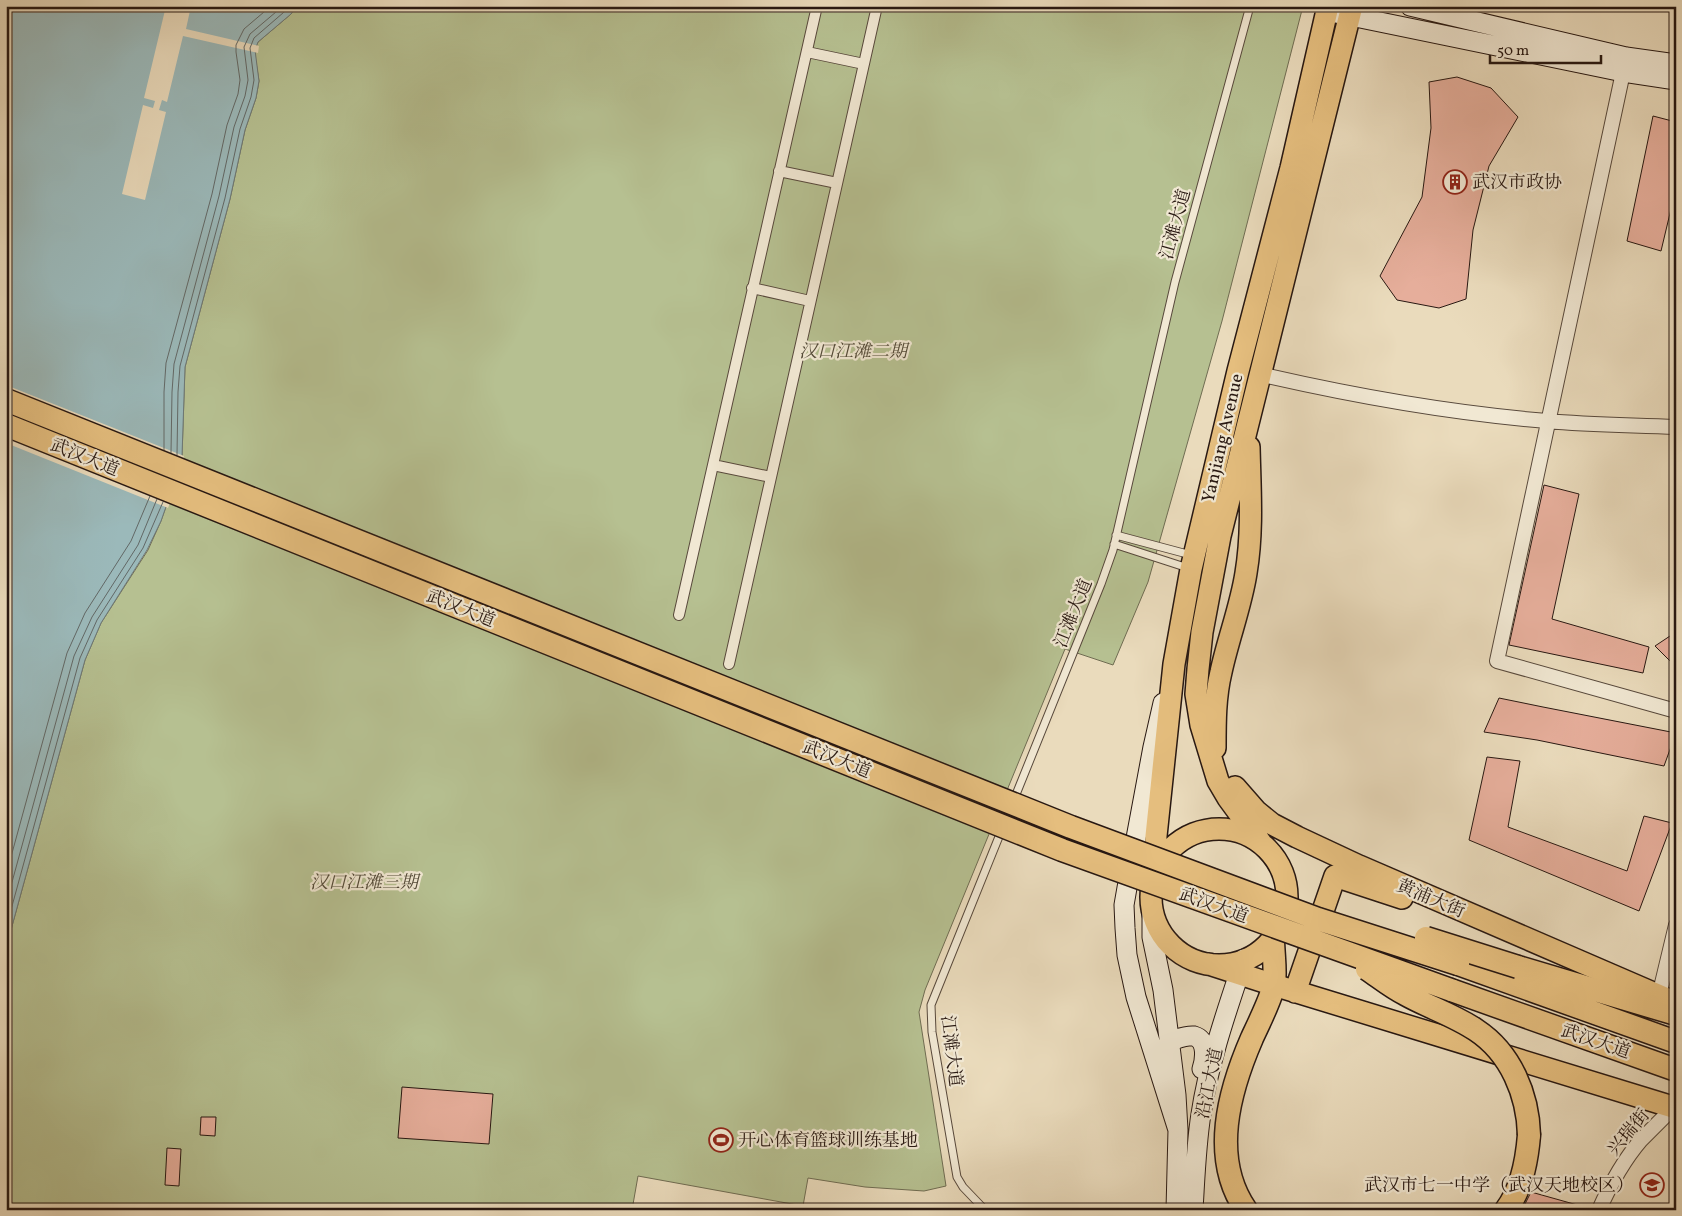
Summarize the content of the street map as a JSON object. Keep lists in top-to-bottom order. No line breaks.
{"streets":{"highway":["武汉大道"],"main road":["Yanjiang Avenue","黄浦大街","沿江大道"],"street":["兴瑞街"],"lane":["江滩大道"]},"crossings":[["Yanjiang Avenue","沿江大道"]],"parks":["汉口江滩二期","汉口江滩三期"],"places":{"building":["武汉市政协"],"sports":["开心体育篮球训练基地"],"school or university":["武汉市七一中学（武汉天地校区）"]},"scale_bar":"50 m"}
